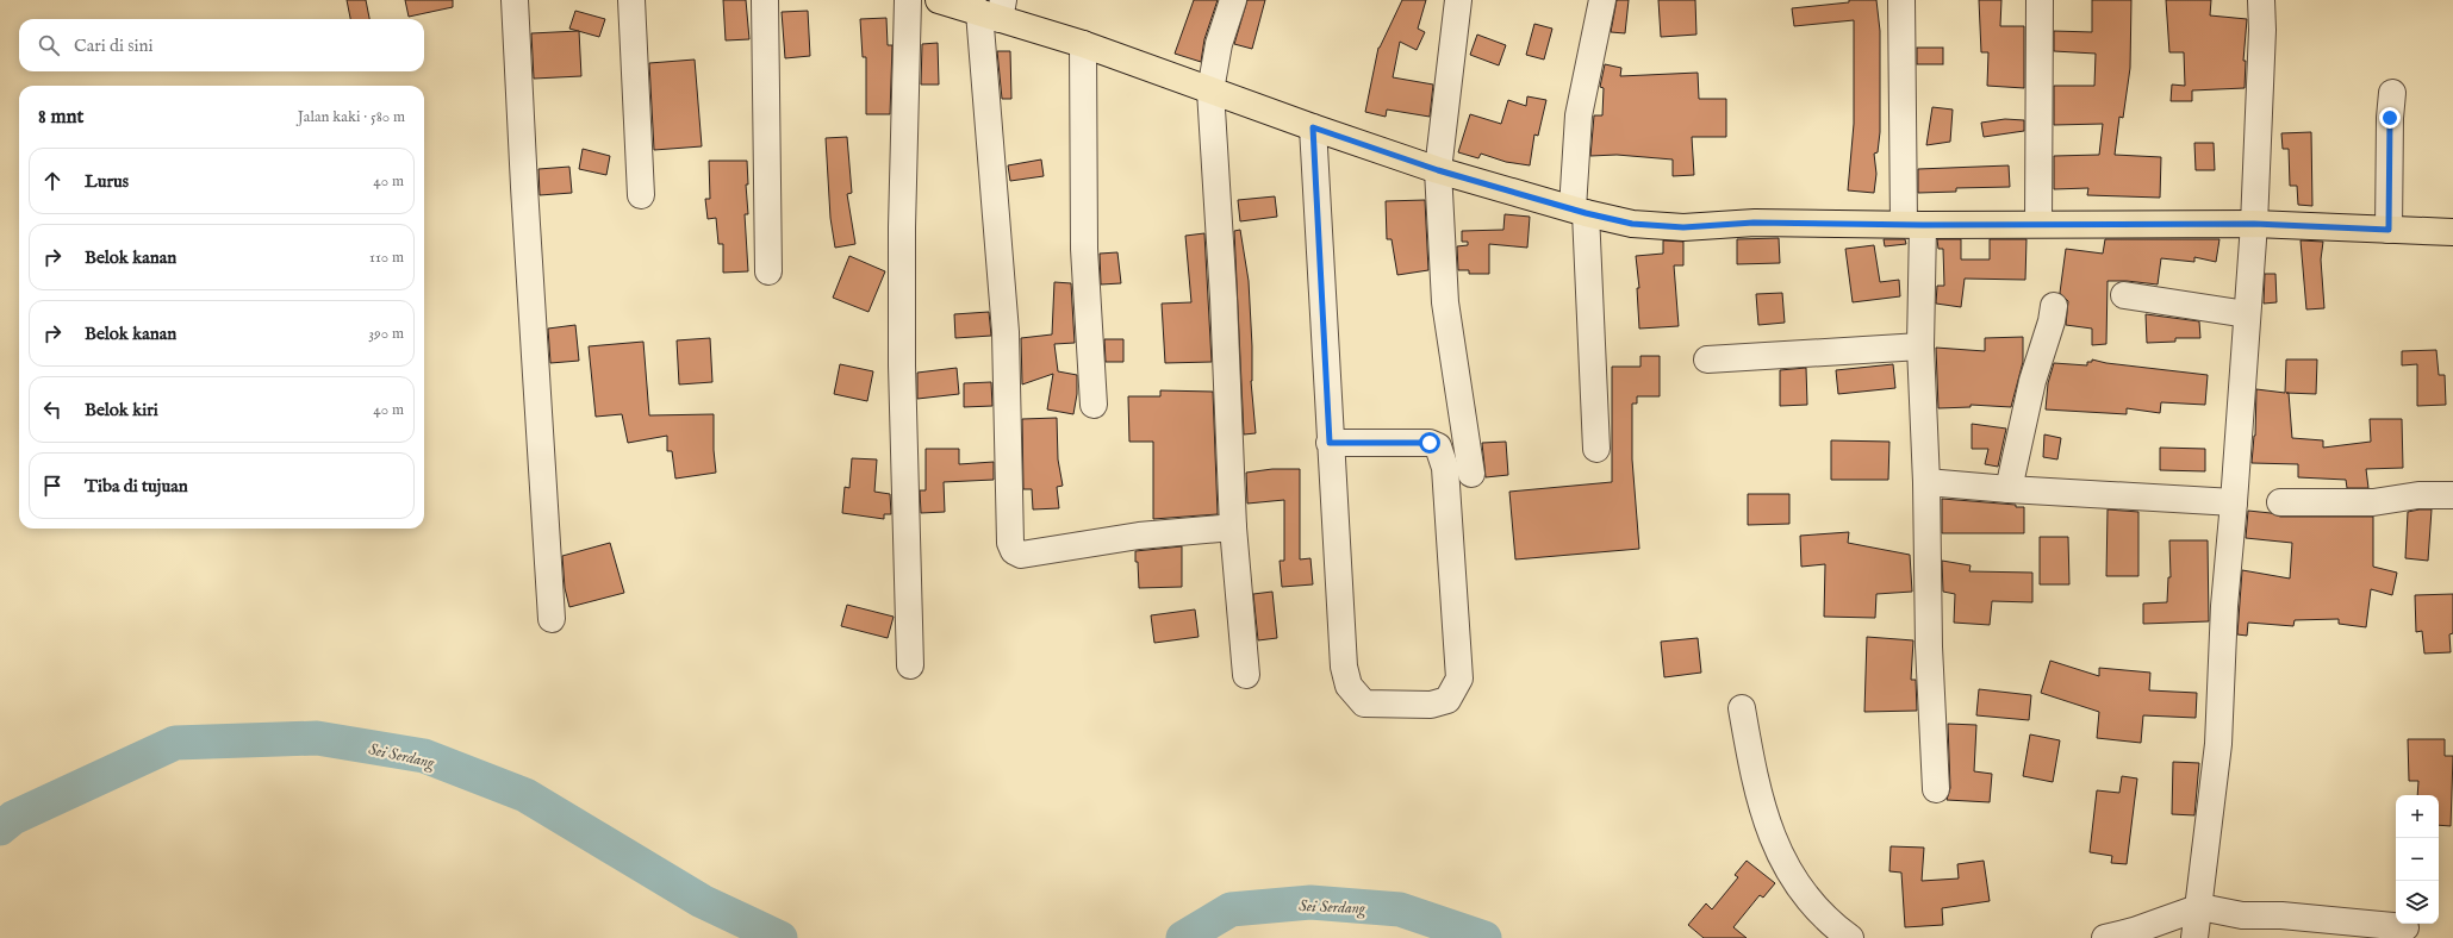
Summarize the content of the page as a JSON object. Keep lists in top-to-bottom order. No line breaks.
{"water":["Sei Serdang"],"page":{"search":"Cari di sini","heading":["8 mnt","Jalan kaki · 580 m"],"list":[["Lurus","40 m"],["Belok kanan","110 m"],["Belok kanan","390 m"],["Belok kiri","40 m"],"Tiba di tujuan"],"map_buttons":["+","−"]}}
